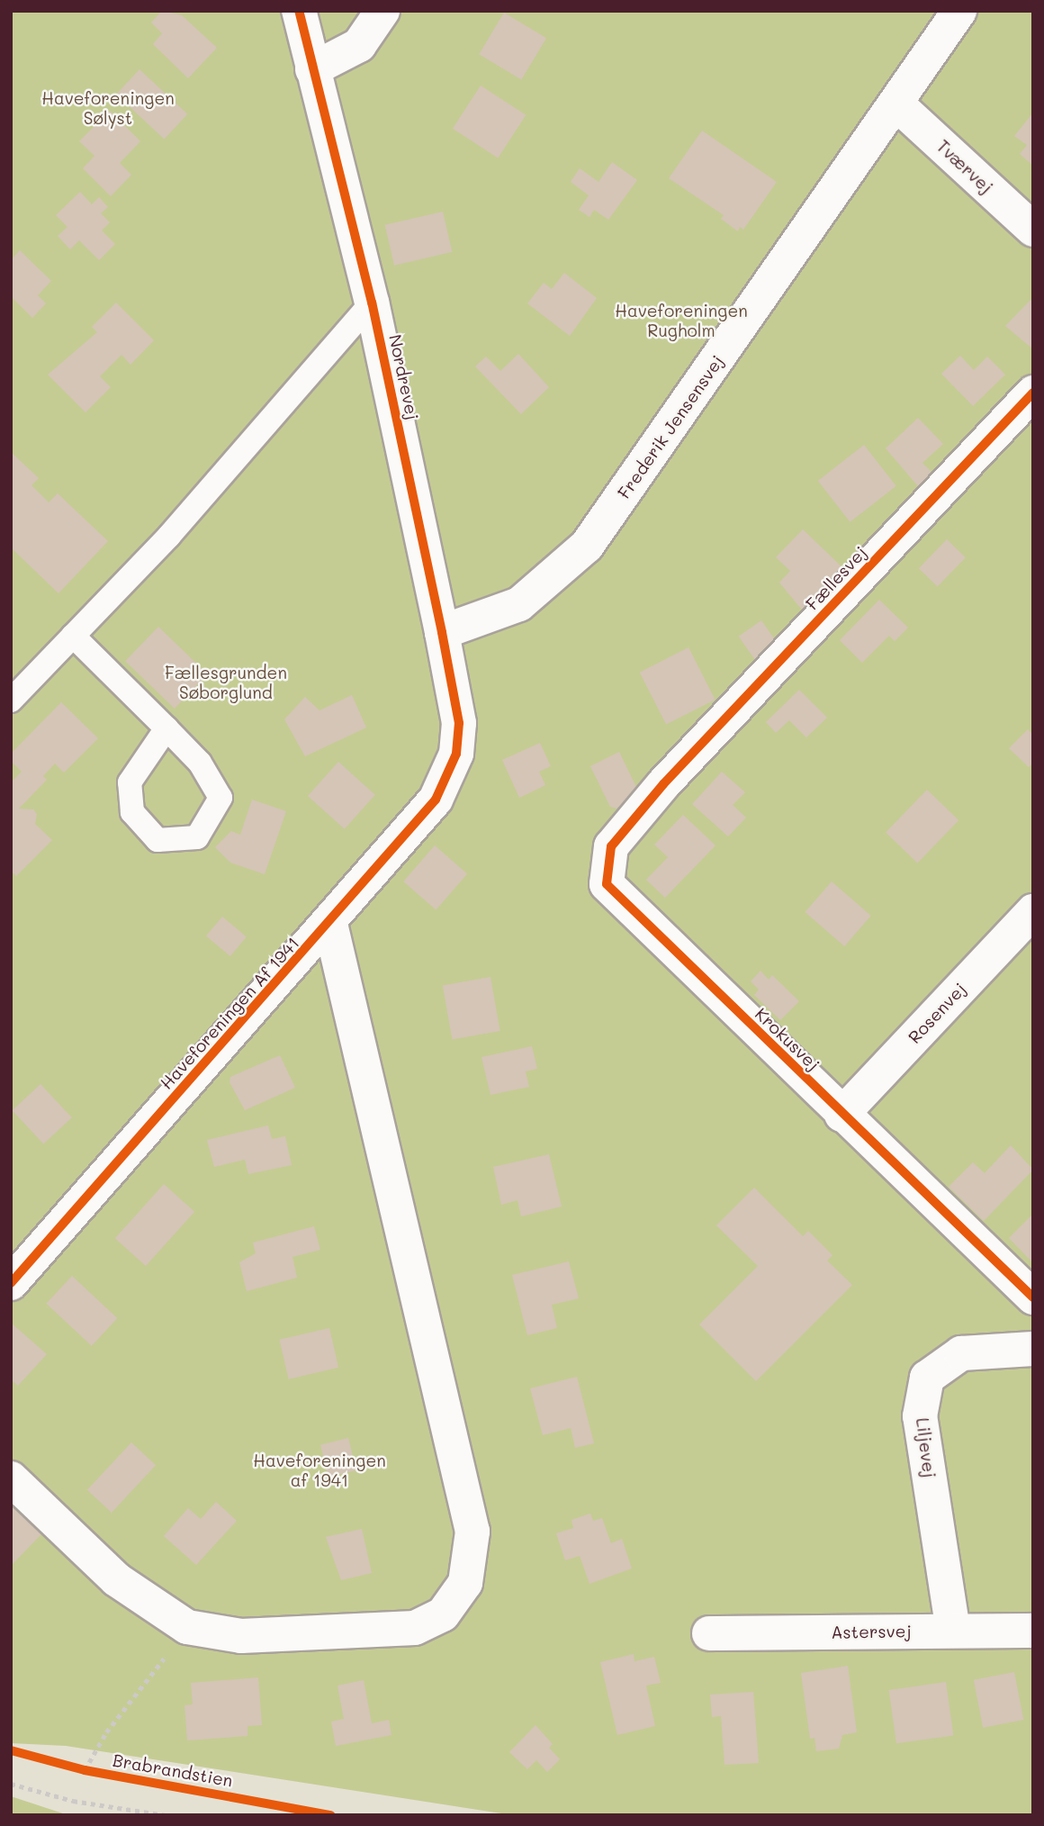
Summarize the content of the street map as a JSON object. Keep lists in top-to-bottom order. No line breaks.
{"streets":{"street":["Tværvej","Nordrevej","Frederik Jensensvej","Fællesvej","Haveforeningen Af 1941","Rosenvej","Krokusvej","Liljevej","Astersvej"],"cycle path":["Brabrandstien"]},"crossings":[["Tværvej","Frederik Jensensvej"],["Nordrevej","Frederik Jensensvej"],["Nordrevej","Haveforeningen Af 1941"],["Fællesvej","Krokusvej"],["Rosenvej","Krokusvej"],["Liljevej","Astersvej"]],"parks":["Haveforeningen Sølyst","Haveforeningen Rugholm","Fællesgrunden Søborglund","Haveforeningen af 1941"]}
